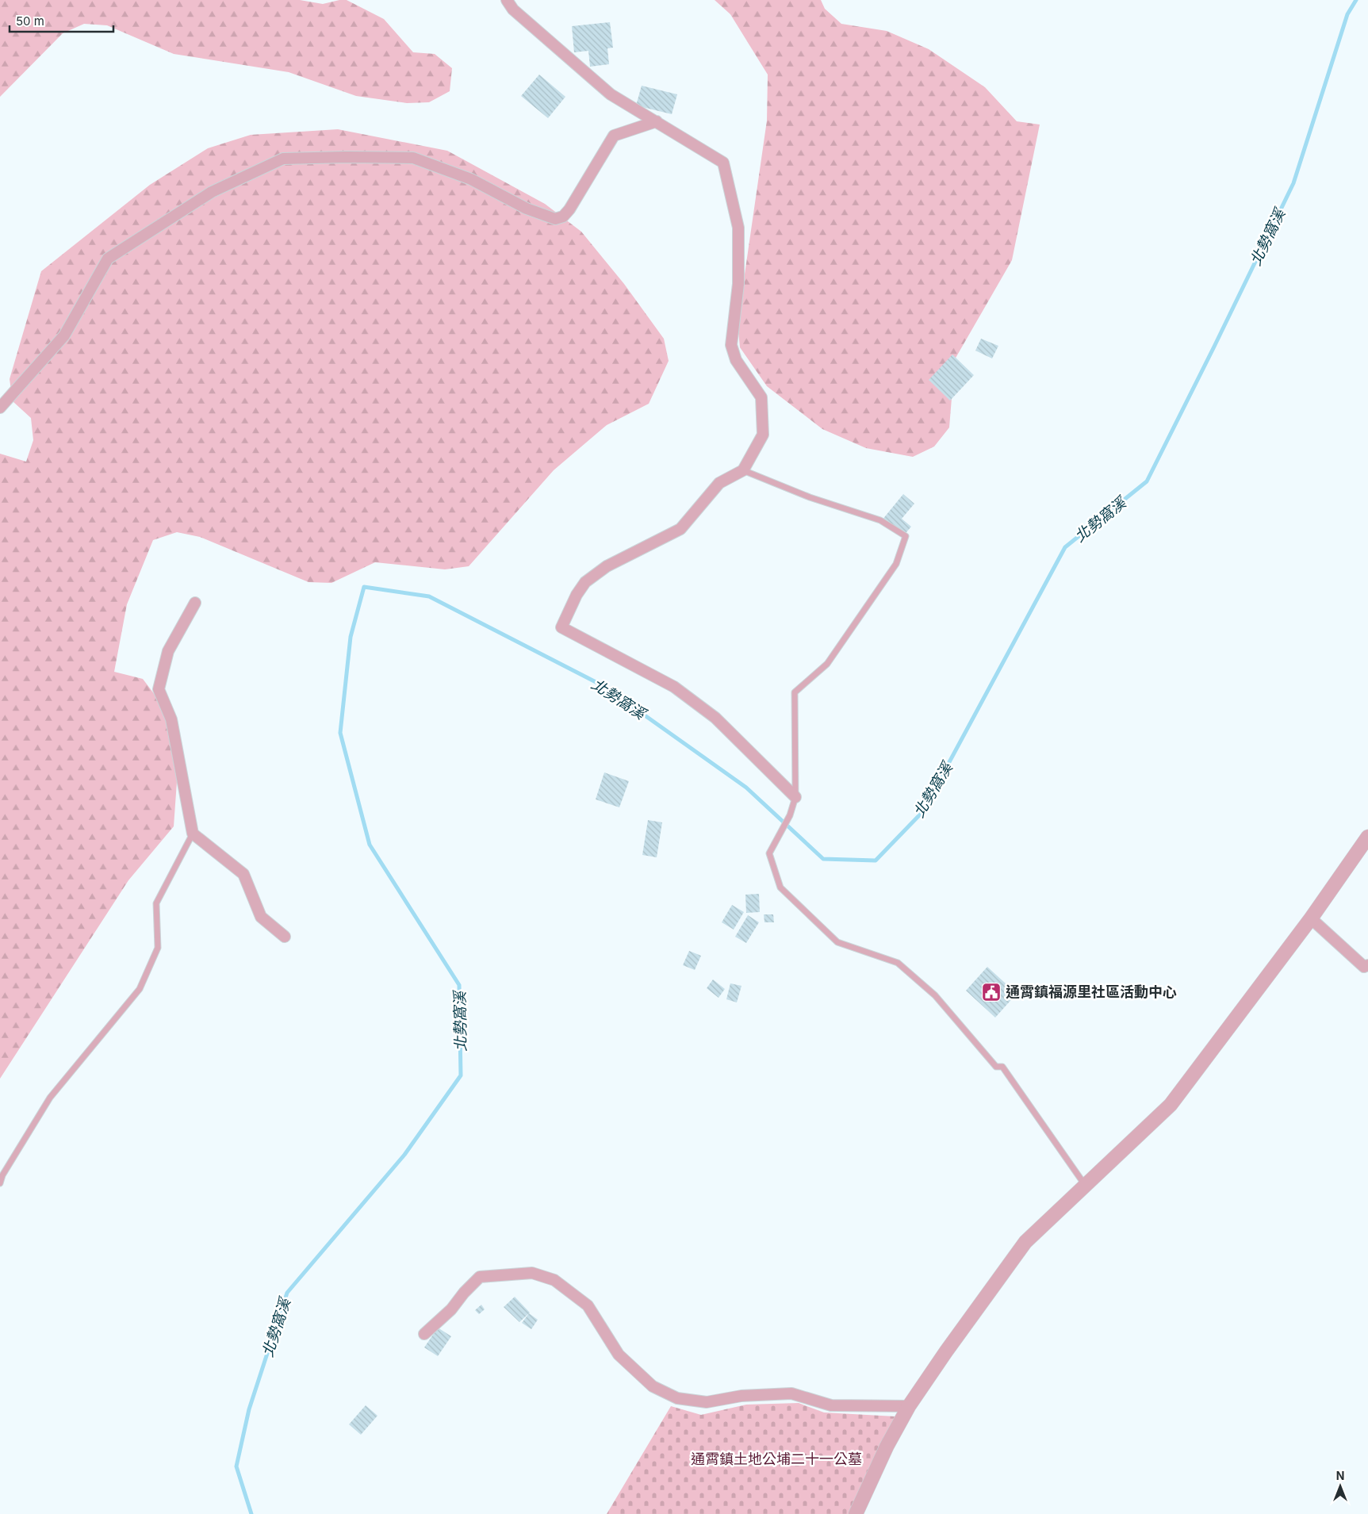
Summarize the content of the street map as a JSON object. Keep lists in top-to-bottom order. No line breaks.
{"water":["北勢窩溪"],"parks":["通霄鎮土地公埔二十一公墓"],"places":{"public building":["通霄鎮福源里社區活動中心"]},"scale_bar":"50 m","north":"top"}
